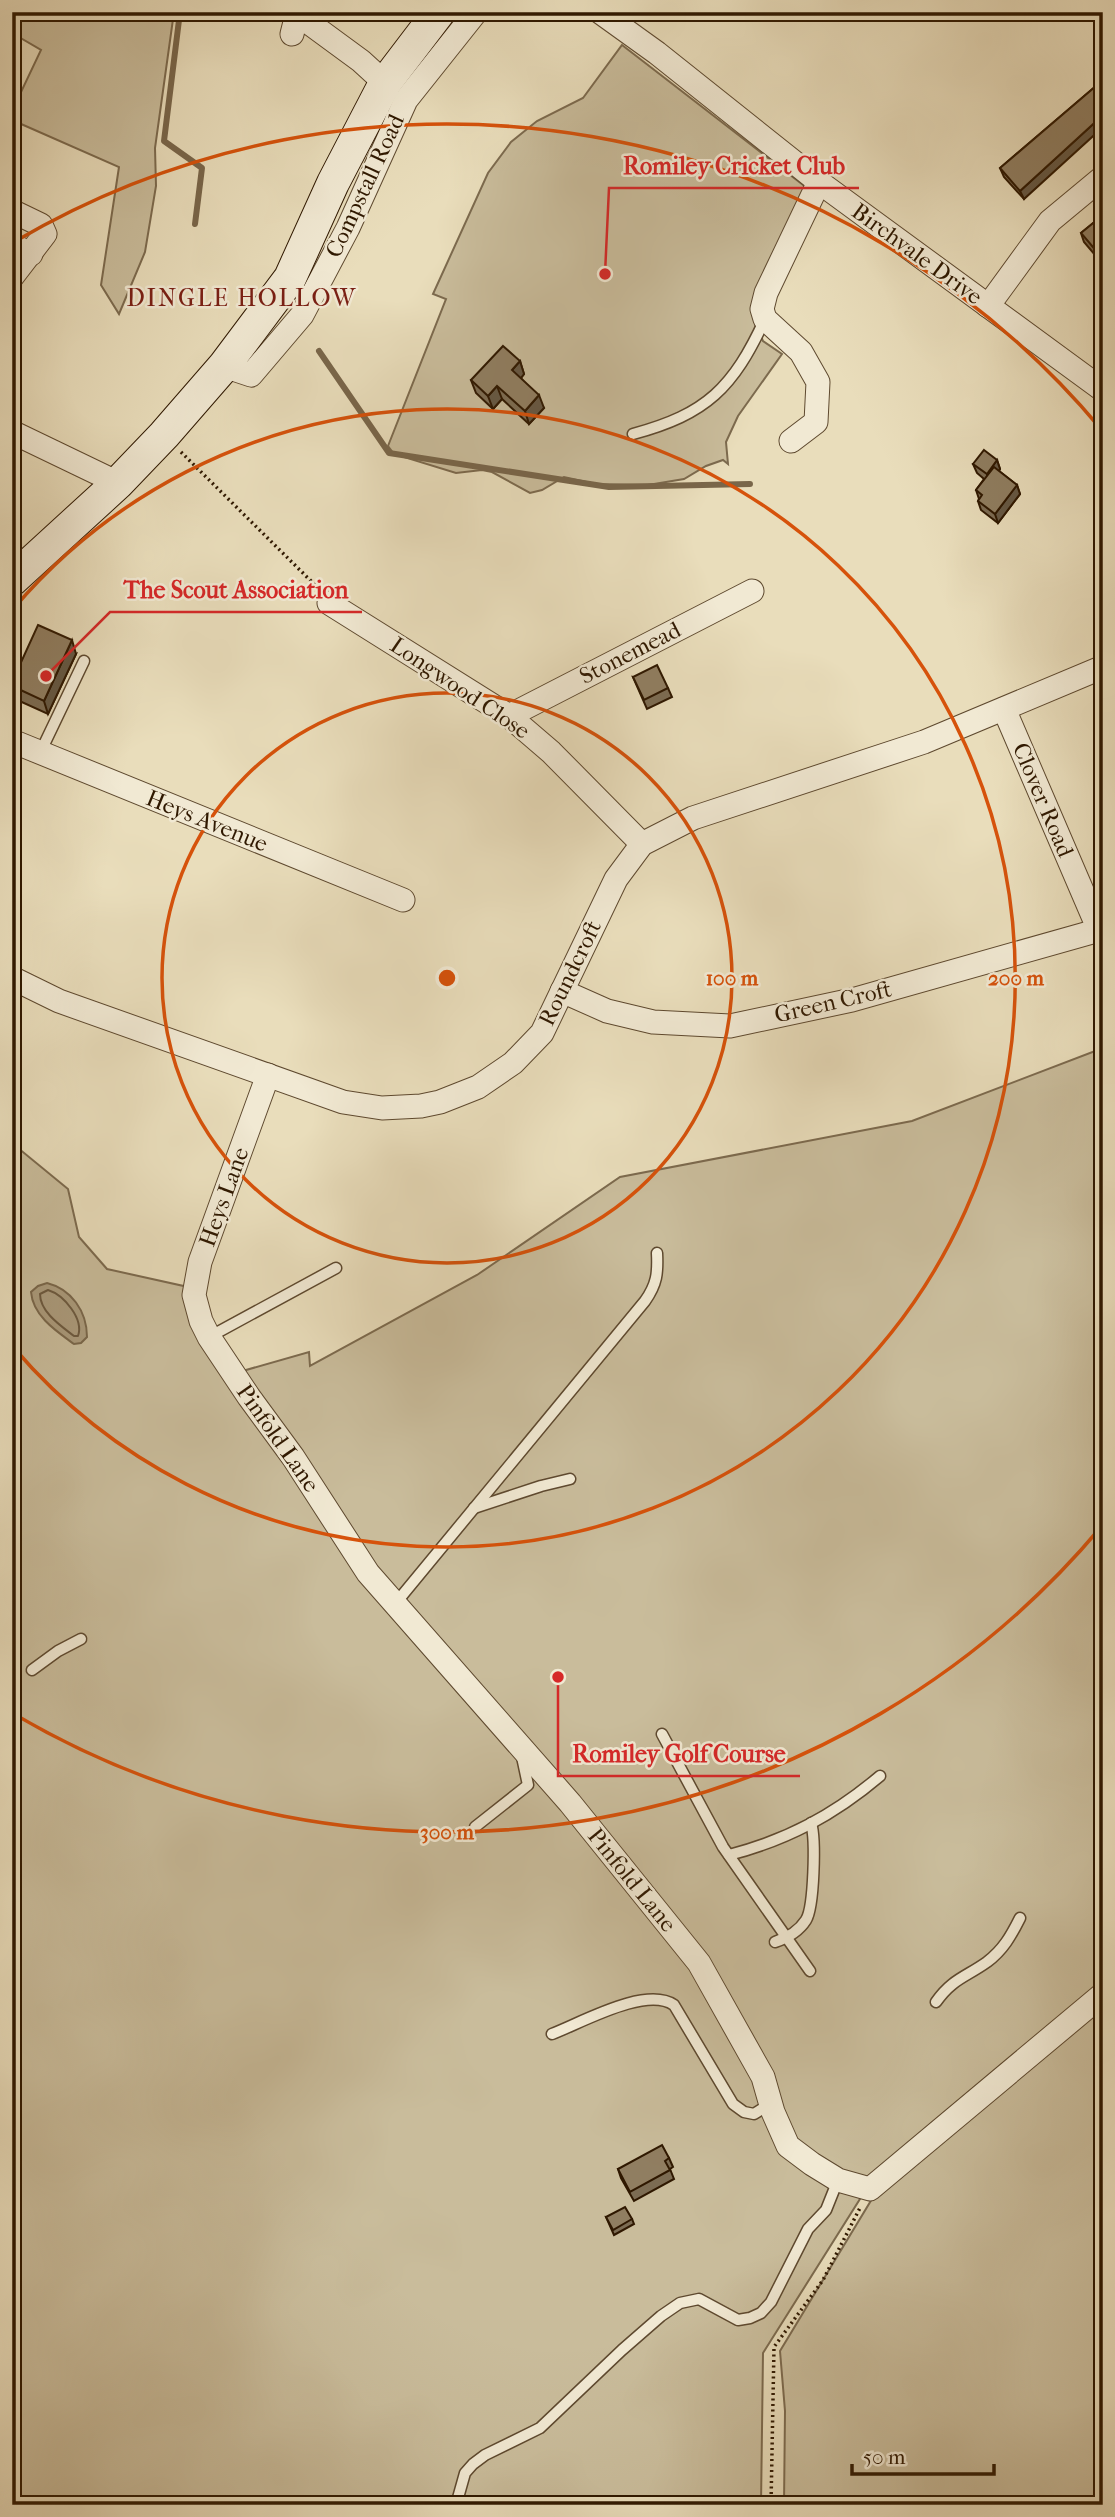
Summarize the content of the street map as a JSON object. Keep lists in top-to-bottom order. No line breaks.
{"streets":{"main road":["Compstall Road"],"street":["Birchvale Drive","Stonemead","Longwood Close","Clover Road","Heys Avenue","Roundcroft","Green Croft","Heys Lane","Pinfold Lane"]},"crossings":[["Stonemead","Longwood Close"],["Longwood Close","Roundcroft"],["Clover Road","Roundcroft"],["Clover Road","Green Croft"],["Roundcroft","Green Croft"],["Roundcroft","Heys Lane"],["Heys Lane","Pinfold Lane"]],"districts":["DINGLE HOLLOW"],"places":["Romiley Cricket Club","The Scout Association","Romiley Golf Course"],"scale_bar":"50 m","rings":["100 m","200 m","300 m"]}
